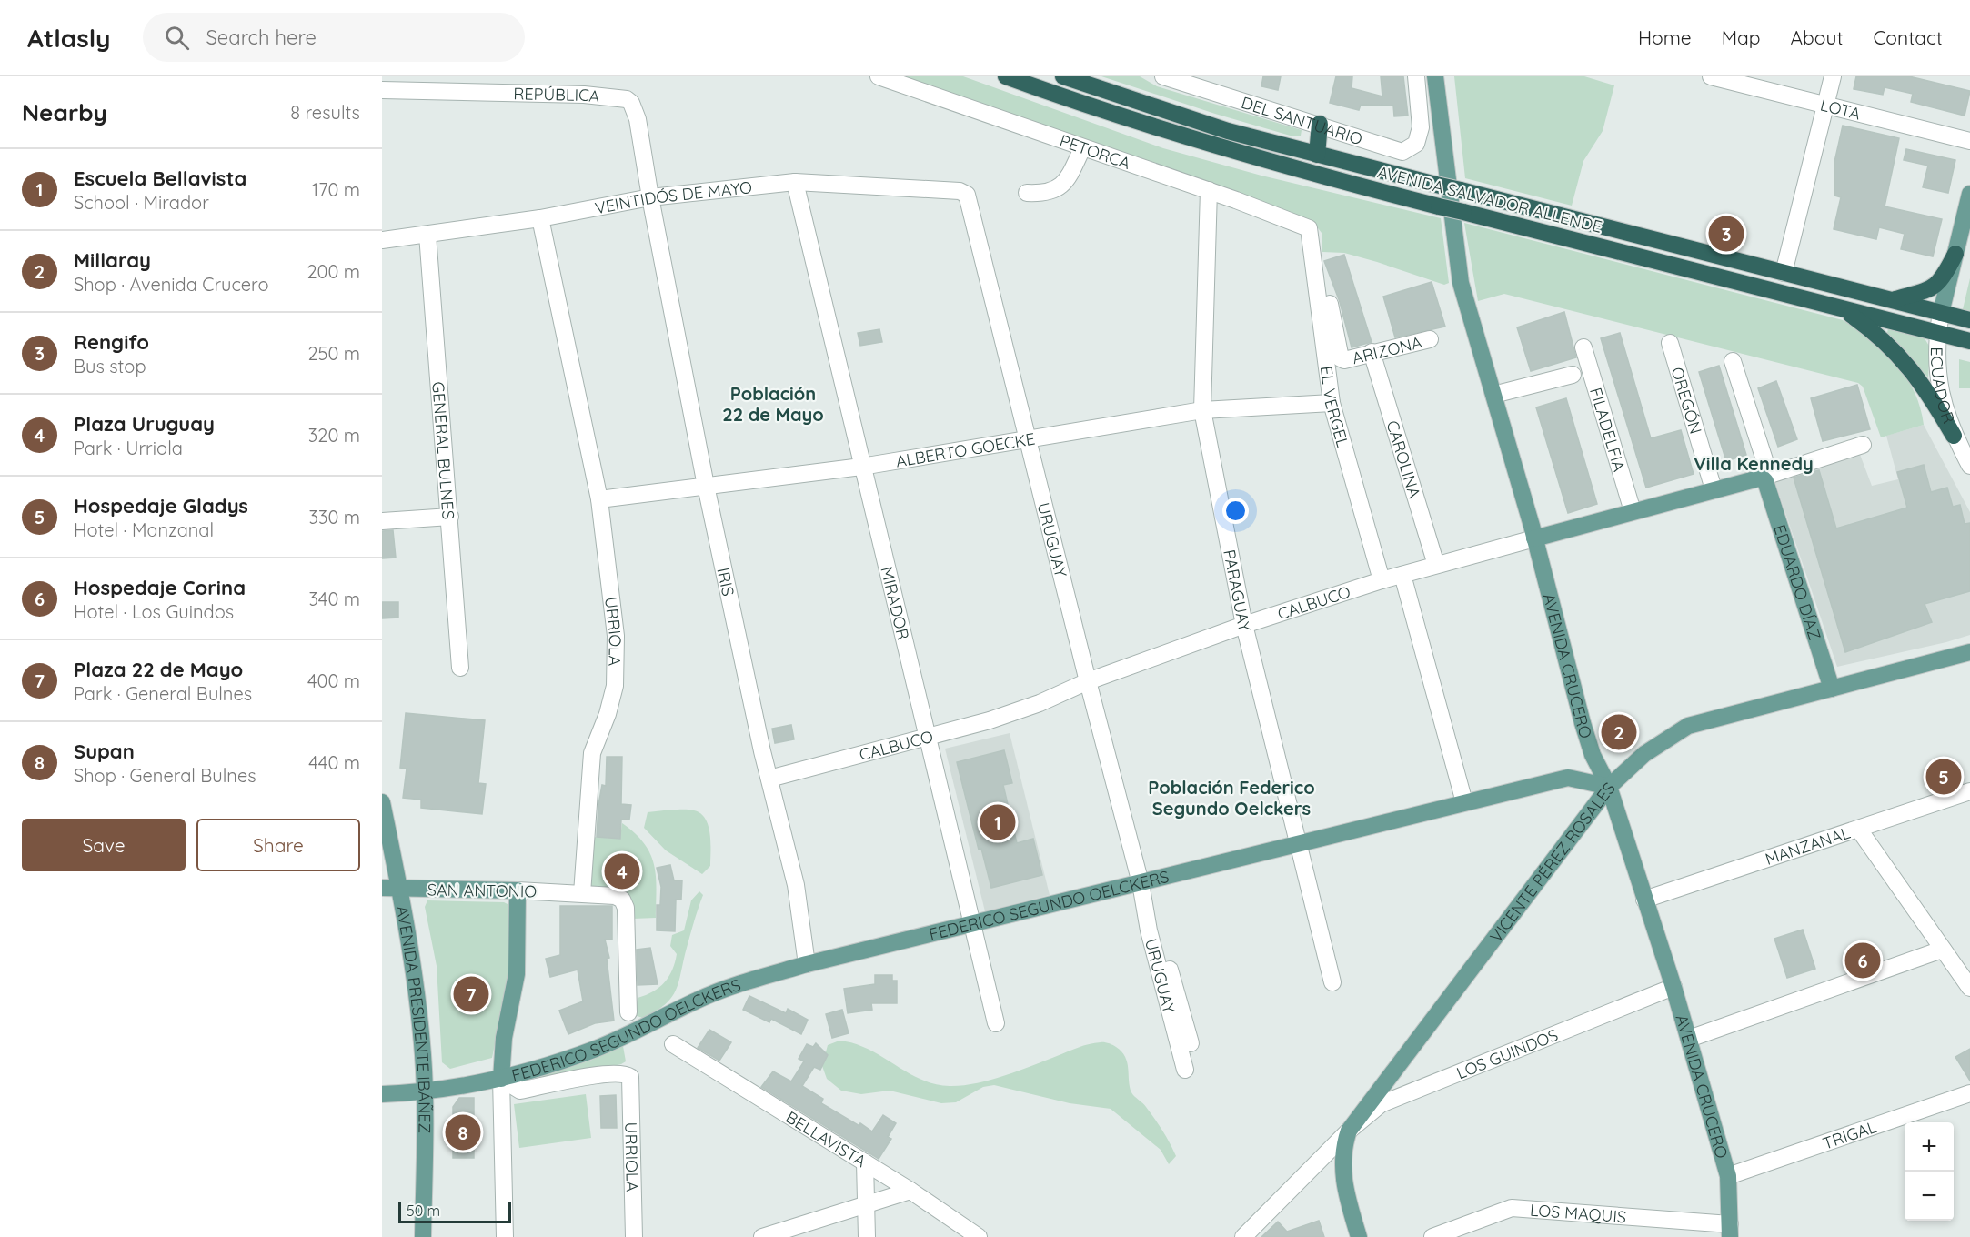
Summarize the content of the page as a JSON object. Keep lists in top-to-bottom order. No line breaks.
{"streets":{"highway":["AVENIDA SALVADOR ALLENDE"],"main road":["EDUARDO DÍAZ","CALBUCO","AVENIDA CRUCERO","VICENTE PÉREZ ROSALES","SAN ANTONIO","FEDERICO SEGUNDO OELCKERS","AVENIDA PRESIDENTE IBÁÑEZ"],"street":["REPÚBLICA","LOTA","DEL SANTUARIO","PETORCA","VEINTIDÓS DE MAYO","ARIZONA","ECUADOR","OREGÓN","EL VERGEL","FILADELFIA","ALBERTO GOECKE","GENERAL BULNES","CAROLINA","URUGUAY","IRIS","PARAGUAY","MIRADOR","URRIOLA","MANZANAL","LOS GUINDOS","TRIGAL","BELLAVISTA","LOS MAQUIS"]},"crossings":[["REPÚBLICA","VEINTIDÓS DE MAYO"],["REPÚBLICA","IRIS"],["PETORCA","EL VERGEL"],["PETORCA","PARAGUAY"],["VEINTIDÓS DE MAYO","GENERAL BULNES"],["VEINTIDÓS DE MAYO","URUGUAY"],["VEINTIDÓS DE MAYO","IRIS"],["VEINTIDÓS DE MAYO","MIRADOR"],["VEINTIDÓS DE MAYO","URRIOLA"],["AVENIDA SALVADOR ALLENDE","ECUADOR"],["ARIZONA","CAROLINA"],["OREGÓN","CALBUCO"],["EL VERGEL","ALBERTO GOECKE"],["EL VERGEL","CALBUCO"],["FILADELFIA","CALBUCO"],["ALBERTO GOECKE","URUGUAY"],["ALBERTO GOECKE","IRIS"],["ALBERTO GOECKE","PARAGUAY"],["ALBERTO GOECKE","MIRADOR"],["ALBERTO GOECKE","URRIOLA"],["CAROLINA","CALBUCO"],["URUGUAY","CALBUCO"],["URUGUAY","FEDERICO SEGUNDO OELCKERS"],["IRIS","CALBUCO"],["IRIS","FEDERICO SEGUNDO OELCKERS"],["EDUARDO DÍAZ","CALBUCO"],["EDUARDO DÍAZ","VICENTE PÉREZ ROSALES"],["PARAGUAY","CALBUCO"],["PARAGUAY","FEDERICO SEGUNDO OELCKERS"],["CALBUCO","MIRADOR"],["CALBUCO","AVENIDA CRUCERO"],["MIRADOR","FEDERICO SEGUNDO OELCKERS"],["URRIOLA","SAN ANTONIO"],["URRIOLA","FEDERICO SEGUNDO OELCKERS"],["AVENIDA CRUCERO","MANZANAL"],["AVENIDA CRUCERO","VICENTE PÉREZ ROSALES"],["AVENIDA CRUCERO","FEDERICO SEGUNDO OELCKERS"],["AVENIDA CRUCERO","LOS GUINDOS"],["AVENIDA CRUCERO","TRIGAL"],["AVENIDA CRUCERO","LOS MAQUIS"],["VICENTE PÉREZ ROSALES","FEDERICO SEGUNDO OELCKERS"],["VICENTE PÉREZ ROSALES","LOS GUINDOS"],["SAN ANTONIO","AVENIDA PRESIDENTE IBÁÑEZ"],["FEDERICO SEGUNDO OELCKERS","AVENIDA PRESIDENTE IBÁÑEZ"]],"districts":["Población 22 de Mayo","Villa Kennedy","Población Federico Segundo Oelckers"],"scale_bar":"50 m","page":{"header":"Atlasly","search":"Search here","nav":["Home","Map","About","Contact"],"heading":["Nearby","8 results"],"list":[{"mark":"1","name":"Escuela Bellavista","note":"School · Mirador","value":"170 m"},{"mark":"2","name":"Millaray","note":"Shop · Avenida Crucero","value":"200 m"},{"mark":"3","name":"Rengifo","note":"Bus stop","value":"250 m"},{"mark":"4","name":"Plaza Uruguay","note":"Park · Urriola","value":"320 m"},{"mark":"5","name":"Hospedaje Gladys","note":"Hotel · Manzanal","value":"330 m"},{"mark":"6","name":"Hospedaje Corina","note":"Hotel · Los Guindos","value":"340 m"},{"mark":"7","name":"Plaza 22 de Mayo","note":"Park · General Bulnes","value":"400 m"},{"mark":"8","name":"Supan","note":"Shop · General Bulnes","value":"440 m"}],"pins":["3","2","5","1","4","6","7","8"],"buttons":["Save","Share"],"map_buttons":["+","−"],"scale":"50 m"}}
